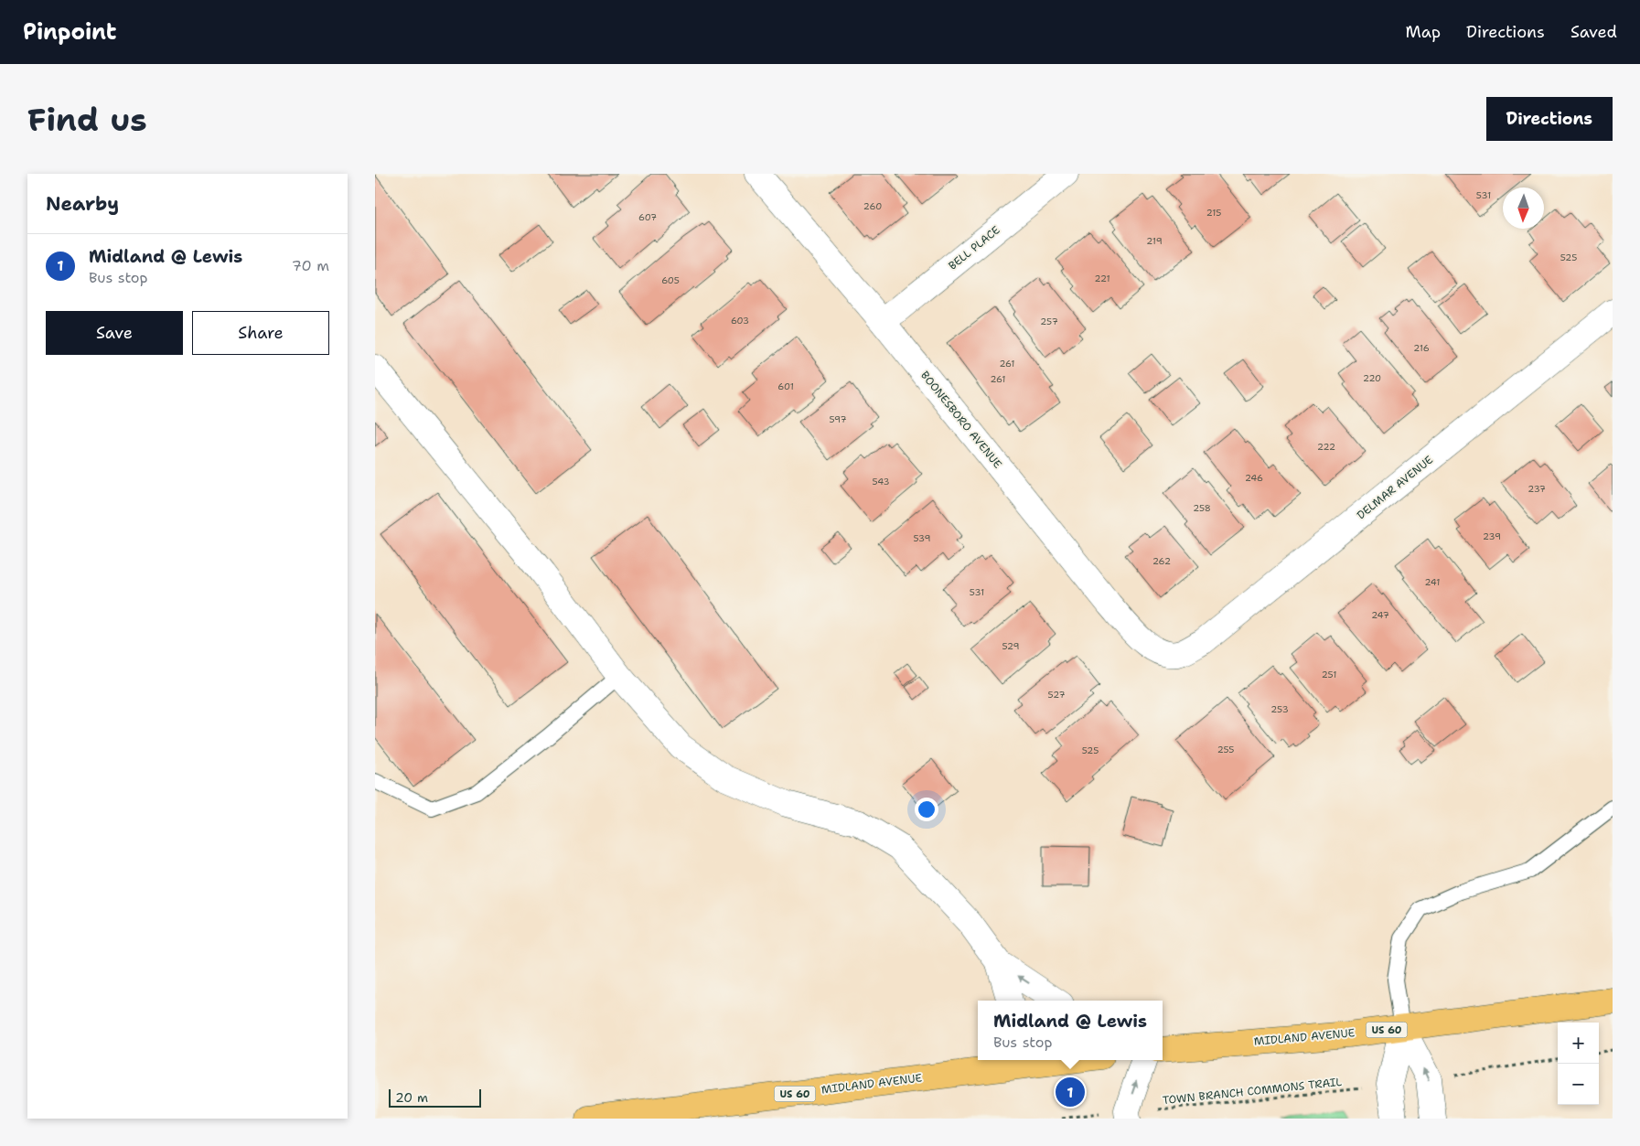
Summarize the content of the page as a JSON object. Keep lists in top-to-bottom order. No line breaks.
{"streets":{"main road":["US 60","MIDLAND AVENUE"],"street":["BELL PLACE","BOONESBORO AVENUE","DELMAR AVENUE"],"path":["TOWN BRANCH COMMONS TRAIL"]},"crossings":[["BELL PLACE","BOONESBORO AVENUE"],["BOONESBORO AVENUE","DELMAR AVENUE"]],"house_numbers":["531","260","215","607","219","525","221","605","603","257","216","261","220","261","601","597","222","246","543","237","258","239","539","262","241","531","247","529","251","527","253","255","525"],"scale_bar":"20 m","north":"bottom","page":{"header":"Pinpoint","nav":["Map","Directions","Saved"],"buttons":["Directions",["Save","Share"]],"title":"Find us","heading":"Nearby","list":[{"mark":"1","name":"Midland @ Lewis","note":"Bus stop","value":"70 m"}],"popup":["Midland @ Lewis","Bus stop"],"map_buttons":["+","−"],"pins":"1","scale":"20 m"}}
